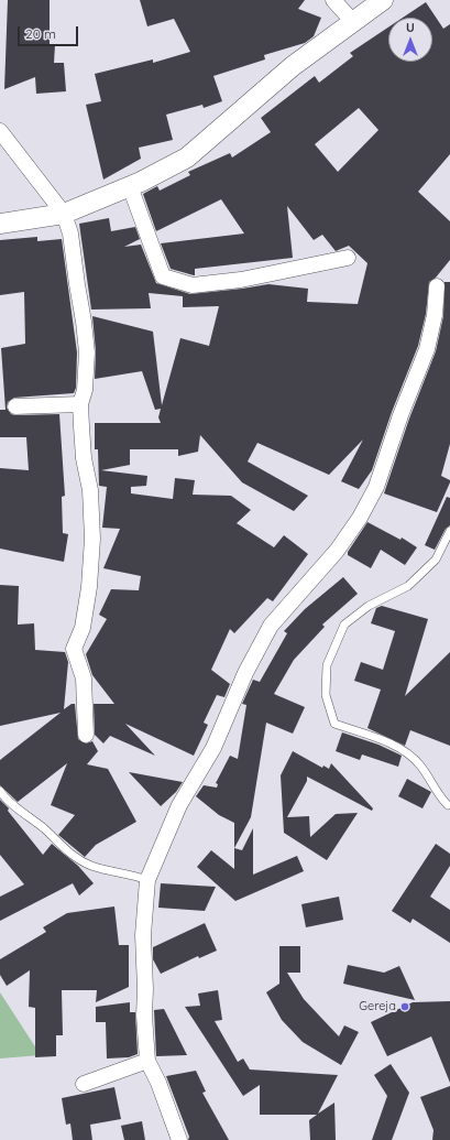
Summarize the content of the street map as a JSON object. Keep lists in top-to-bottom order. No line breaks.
{"places":["Gereja"],"scale_bar":"20 m","north":"top"}
